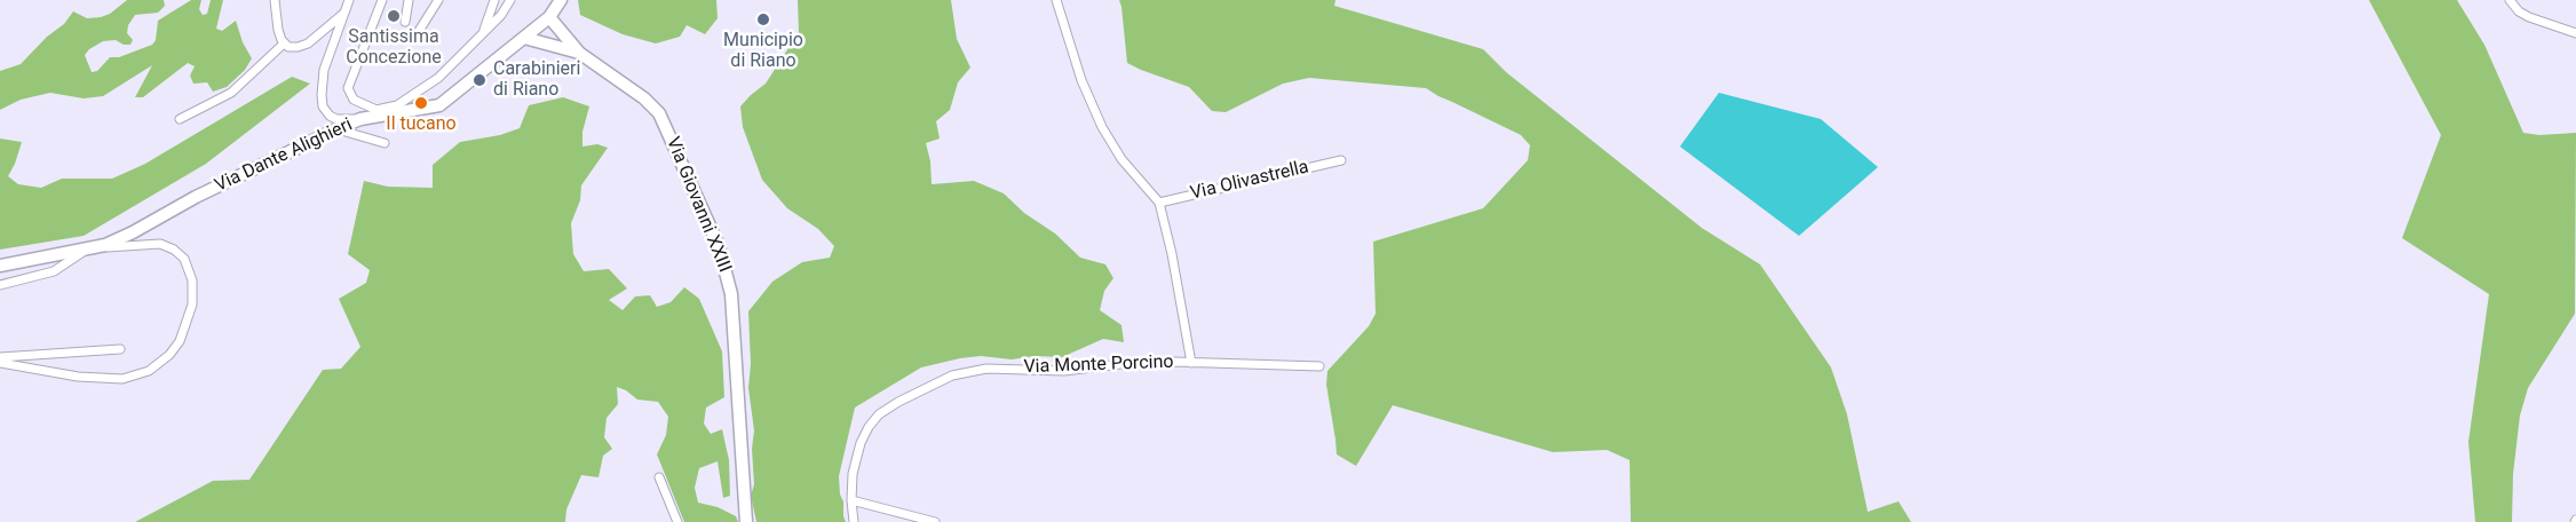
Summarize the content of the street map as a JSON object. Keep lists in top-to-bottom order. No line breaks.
{"streets":{"main road":["Via Dante Alighieri","Via Giovanni XXIII"],"street":["Via Olivastrella","Via Monte Porcino"]},"crossings":[["Via Dante Alighieri","Via Giovanni XXIII"]],"places":["Santissima Concezione","Municipio di Riano","Carabinieri di Riano","Il tucano"]}
